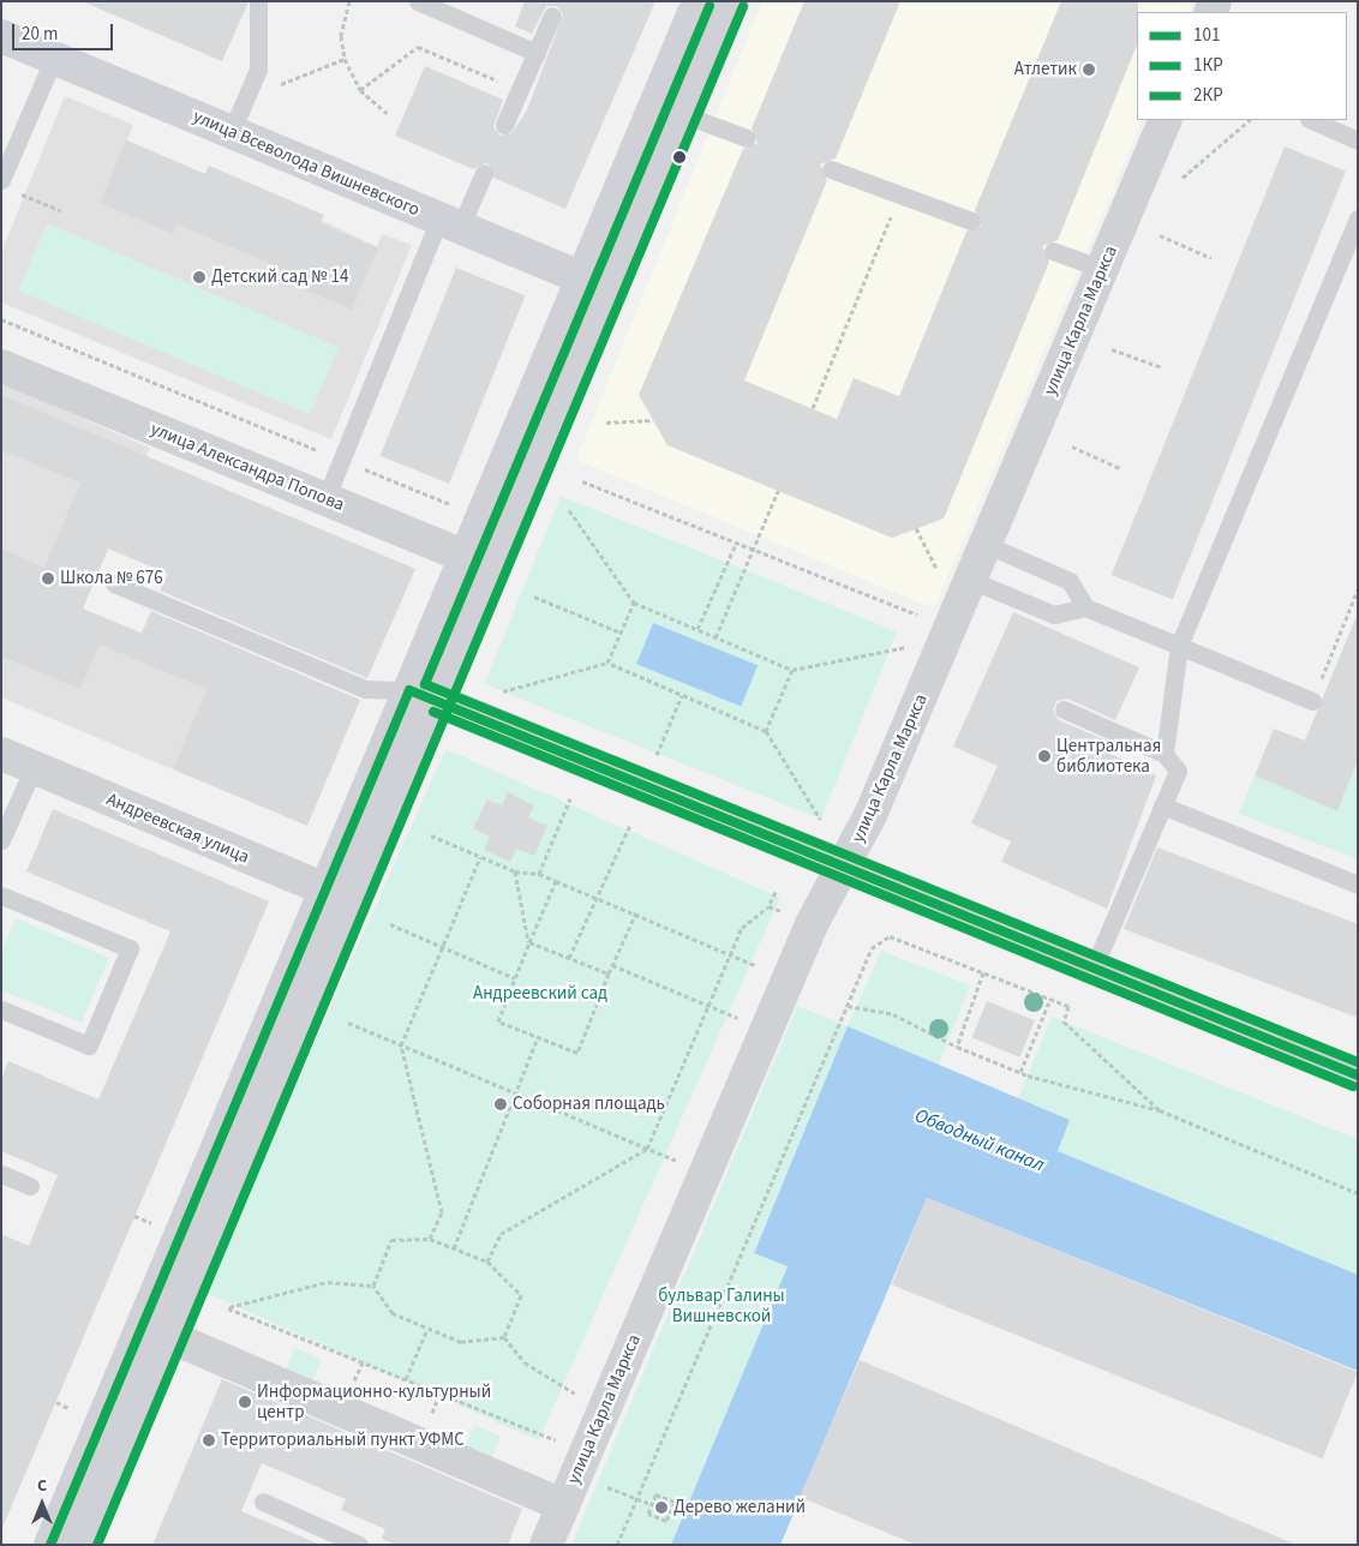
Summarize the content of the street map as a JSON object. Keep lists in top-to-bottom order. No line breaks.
{"streets":{"main road":["улица Всеволода Вишневского"],"street":["улица Карла Маркса","улица Александра Попова","Андреевская улица"]},"water":["Обводный канал"],"parks":["Андреевский сад","бульвар Галины Вишневской"],"places":["Атлетик","Детский сад № 14","Школа № 676","Центральная библиотека","Соборная площадь","Информационно-культурный центр","Территориальный пункт УФМС","Дерево желаний"],"lines":["transit line 1КР","transit line 2КР","transit line 101"],"legend":["101","1КР","2КР"],"scale_bar":"20 m","north":"top"}
